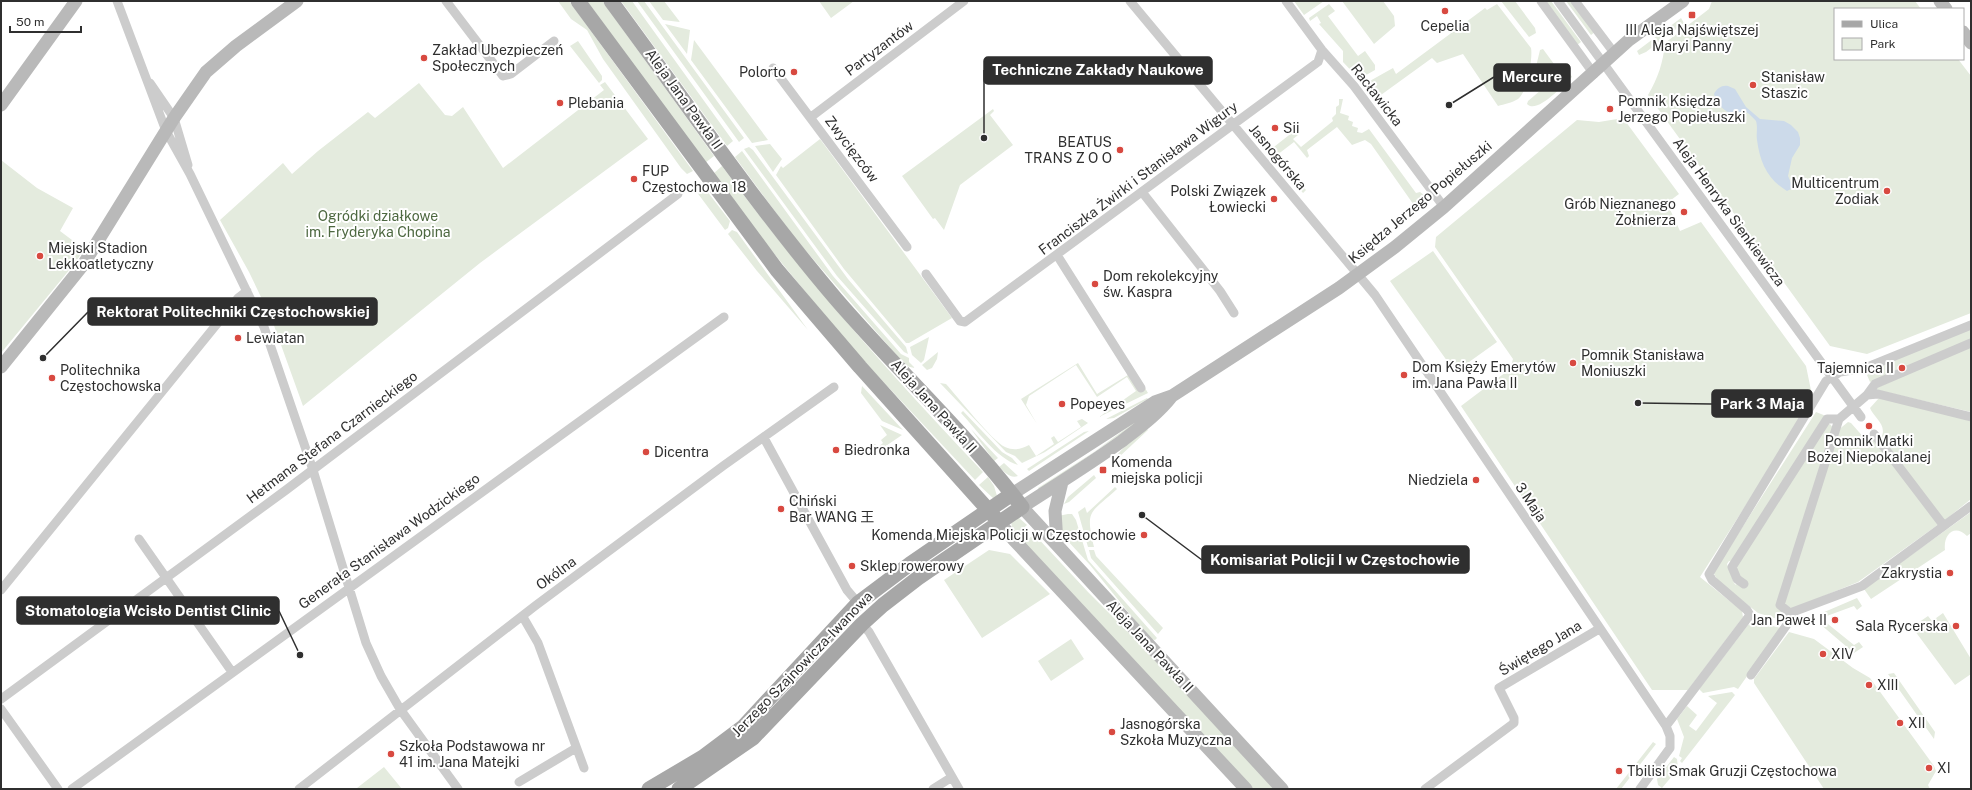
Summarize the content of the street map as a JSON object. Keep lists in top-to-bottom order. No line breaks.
{"streets":{"main road":["Aleja Jana Pawła II","Jerzego Szajnowicza-Iwanowa"],"street":["Partyzantów","Racławicka","Zwycięzców","Jasnogórska","Franciszka Żwirki i Stanisława Wigury","Księdza Jerzego Popiełuszki","Aleja Henryka Sienkiewicza","Hetmana Stefana Czarnieckiego","3 Maja","Generała Stanisława Wodzickiego","Okólna","Świętego Jana"]},"crossings":[["Partyzantów","Zwycięzców"],["Racławicka","Franciszka Żwirki i Stanisława Wigury"],["Racławicka","Księdza Jerzego Popiełuszki"],["Aleja Jana Pawła II","Księdza Jerzego Popiełuszki"],["Aleja Jana Pawła II","Jerzego Szajnowicza-Iwanowa"],["Jasnogórska","Franciszka Żwirki i Stanisława Wigury"],["Jasnogórska","Księdza Jerzego Popiełuszki"],["Jasnogórska","3 Maja"],["Księdza Jerzego Popiełuszki","Aleja Henryka Sienkiewicza"],["Księdza Jerzego Popiełuszki","3 Maja"],["Księdza Jerzego Popiełuszki","Jerzego Szajnowicza-Iwanowa"],["3 Maja","Świętego Jana"]],"parks":["Ogródki działkowe im. Fryderyka Chopina"],"places":{"other":["Cepelia","Zakład Ubezpieczeń Społecznych","Polorto","Stanisław Staszic","Plebania","Mercure","Pomnik Księdza Jerzego Popiełuszki","Sii","Techniczne Zakłady Naukowe","BEATUS TRANS Z O O","FUP Częstochowa 18","Multicentrum Zodiak","Polski Związek Łowiecki","Grób Nieznanego Żołnierza","Miejski Stadion Lekkoatletyczny","Dom rekolekcyjny św. Kaspra","Lewiatan","Rektorat Politechniki Częstochowskiej","Pomnik Stanisława Moniuszki","Tajemnica II","Dom Księży Emerytów im. Jana Pawła II","Politechnika Częstochowska","Park 3 Maja","Popeyes","Pomnik Matki Bożej Niepokalanej","Biedronka","Dicentra","Niedziela","Chiński Bar WANG 王","Komisariat Policji I w Częstochowie","Komenda Miejska Policji w Częstochowie","Sklep rowerowy","Zakrystia","Jan Paweł II","Sala Rycerska","XIV","Stomatologia Wcisło Dentist Clinic","XIII","XII","Jasnogórska Szkoła Muzyczna","Szkoła Podstawowa nr 41 im. Jana Matejki","XI","Tbilisi Smak Gruzji Częstochowa"],"transit":["III Aleja Najświętszej Maryi Panny","Komenda miejska policji"]},"legend":["Ulica","Park"],"scale_bar":"50 m"}
